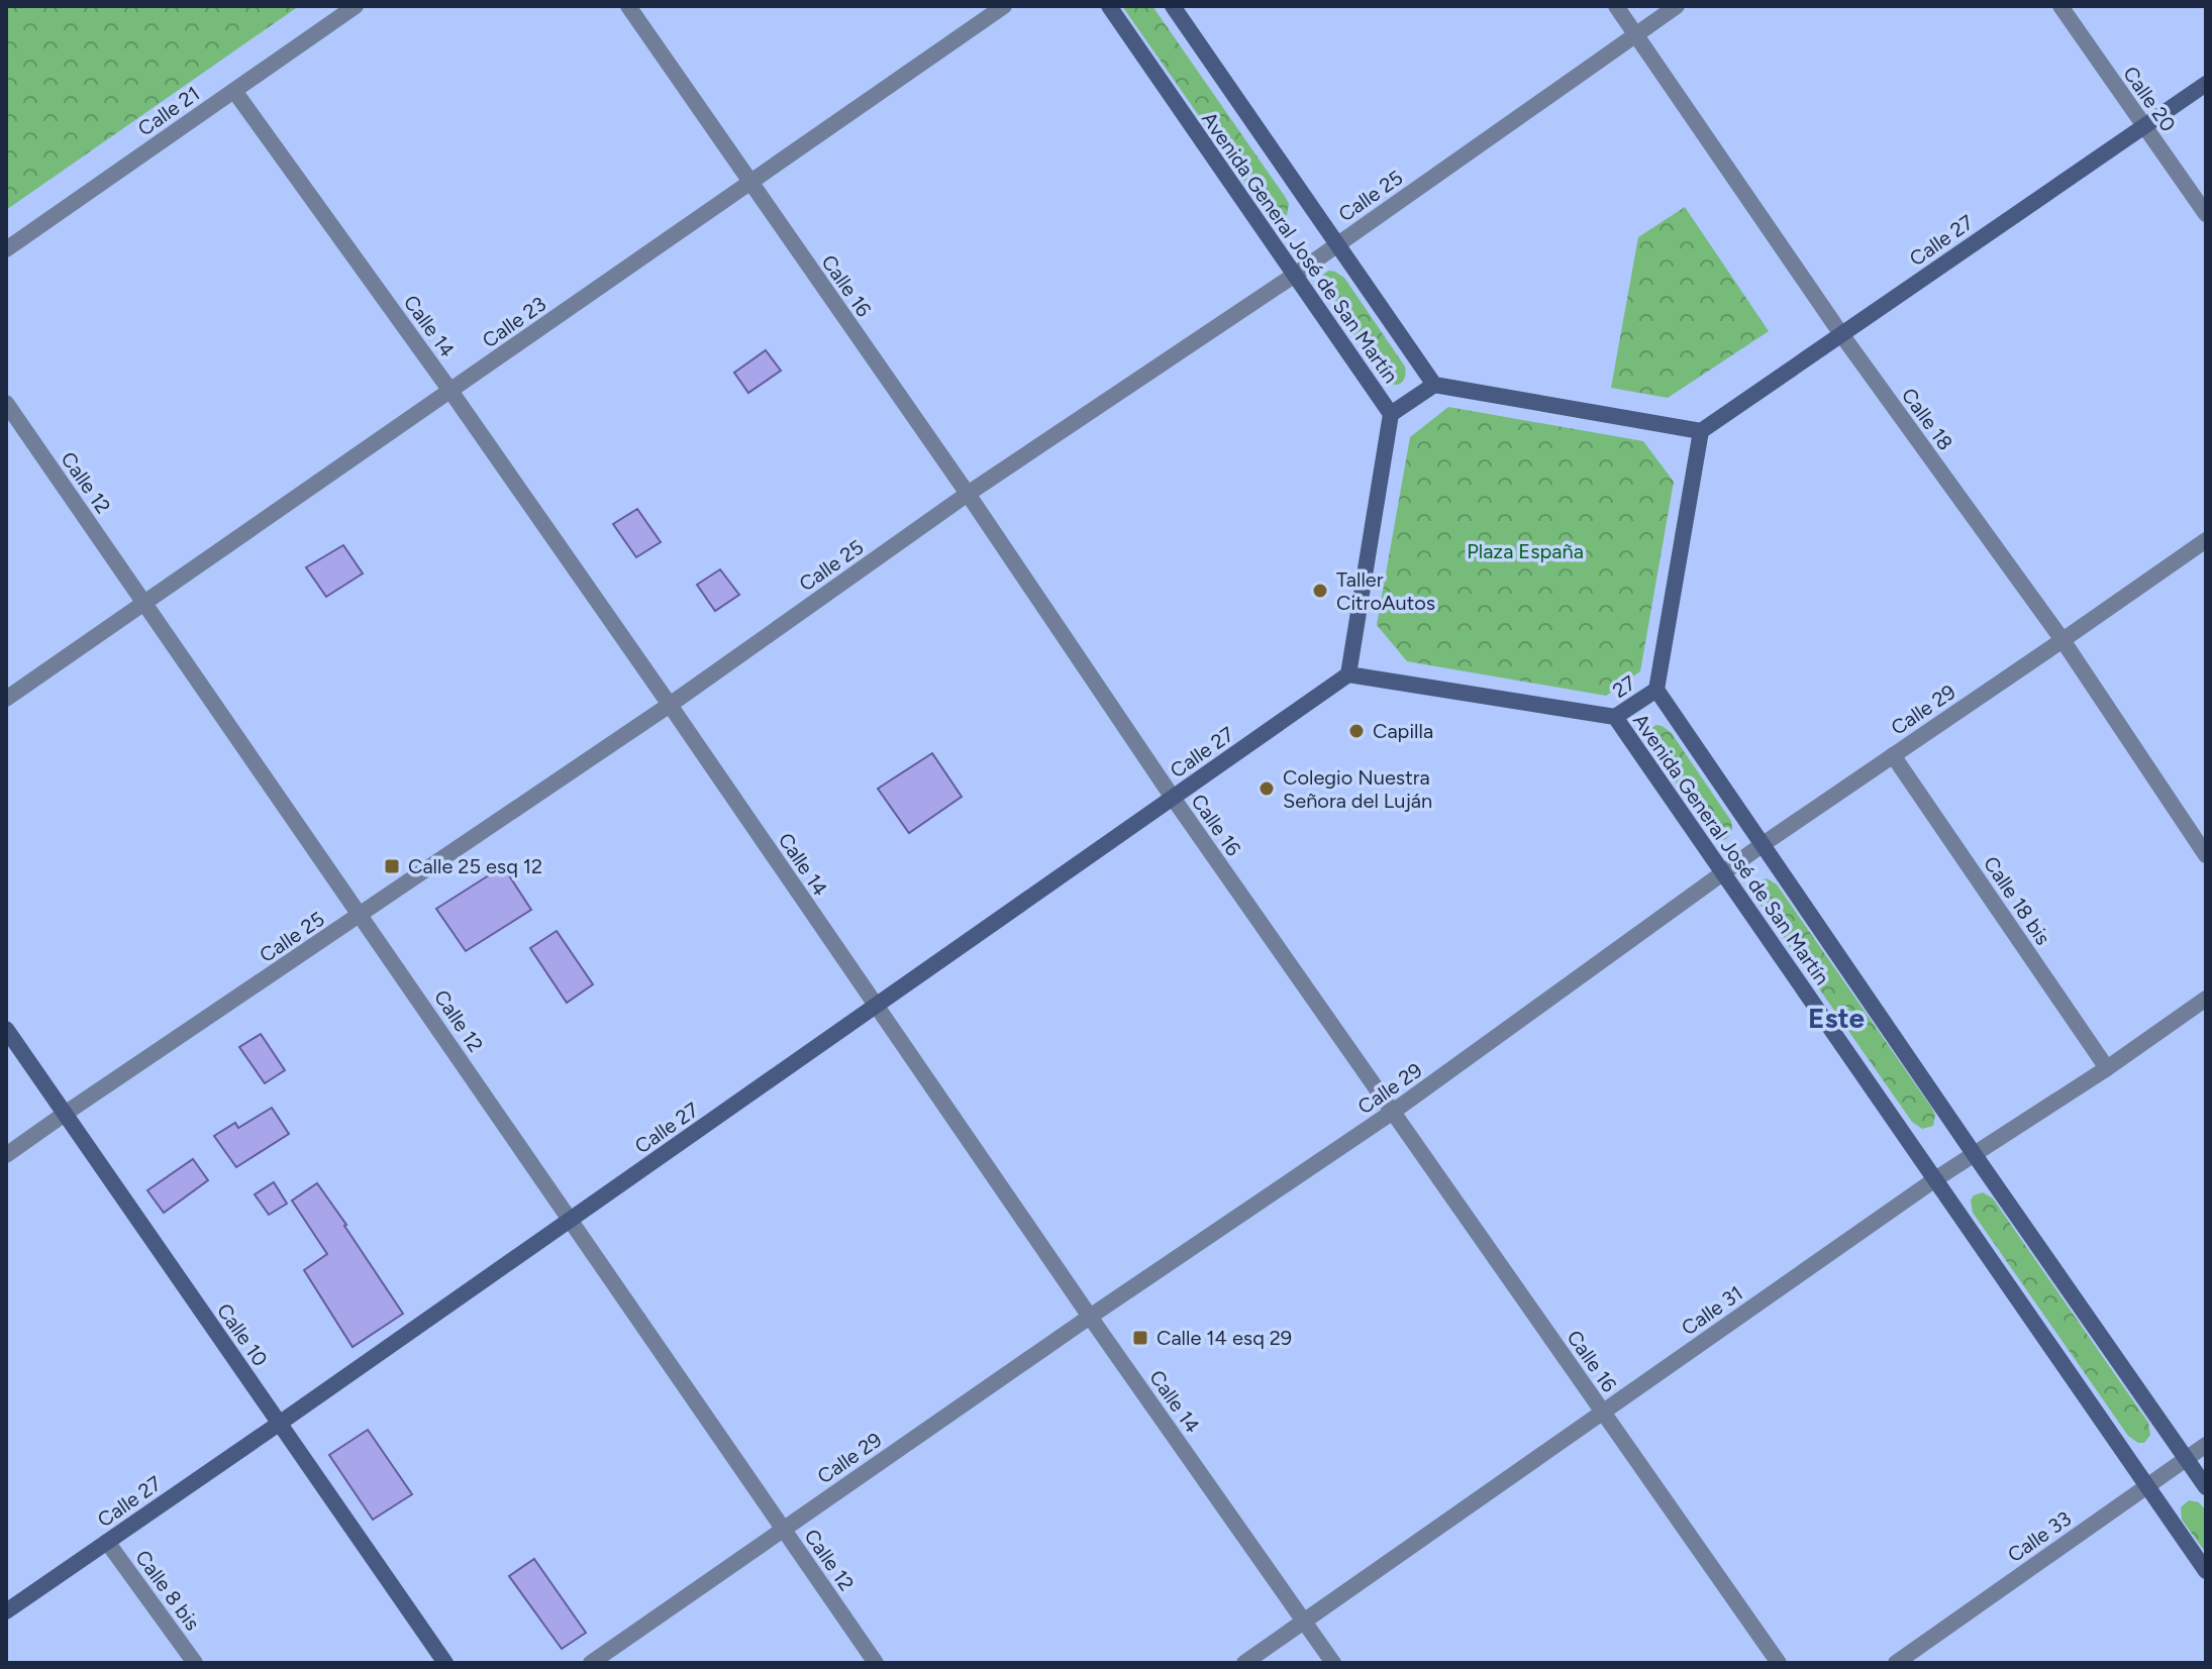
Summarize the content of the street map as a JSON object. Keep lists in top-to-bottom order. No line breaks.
{"streets":{"main road":["Calle 27","Avenida General José de San Martín","27","Calle 10"],"street":["Calle 20","Calle 21","Calle 25","Calle 16","Calle 23","Calle 14","Calle 18","Calle 12","Calle 29","Calle 18 bis","Calle 31","Calle 33","Calle 8 bis"]},"crossings":[["Calle 20","Calle 27"],["Calle 21","Calle 14"],["Calle 25","Avenida General José de San Martín"],["Calle 25","Calle 16"],["Calle 25","Calle 14"],["Calle 25","Calle 18"],["Calle 25","Calle 12"],["Calle 25","Calle 10"],["Calle 27","Avenida General José de San Martín"],["Calle 27","Calle 16"],["Calle 27","Calle 14"],["Calle 27","Calle 18"],["Calle 27","Calle 12"],["Calle 27","Calle 10"],["Calle 27","Calle 8 bis"],["Avenida General José de San Martín","27"],["Avenida General José de San Martín","Calle 29"],["Avenida General José de San Martín","Calle 31"],["Avenida General José de San Martín","Calle 33"],["Calle 16","Calle 23"],["Calle 16","Calle 29"],["Calle 16","Calle 31"],["Calle 23","Calle 14"],["Calle 23","Calle 12"],["Calle 14","Calle 29"],["Calle 14","Calle 31"],["Calle 18","Calle 29"],["Calle 12","Calle 29"],["Calle 29","Calle 18 bis"],["Calle 18 bis","Calle 31"]],"districts":["Este"],"parks":["Plaza España"],"places":{"other":["Taller CitroAutos","Capilla","Colegio Nuestra Señora del Luján"],"transit":["Calle 25 esq 12","Calle 14 esq 29"]}}
